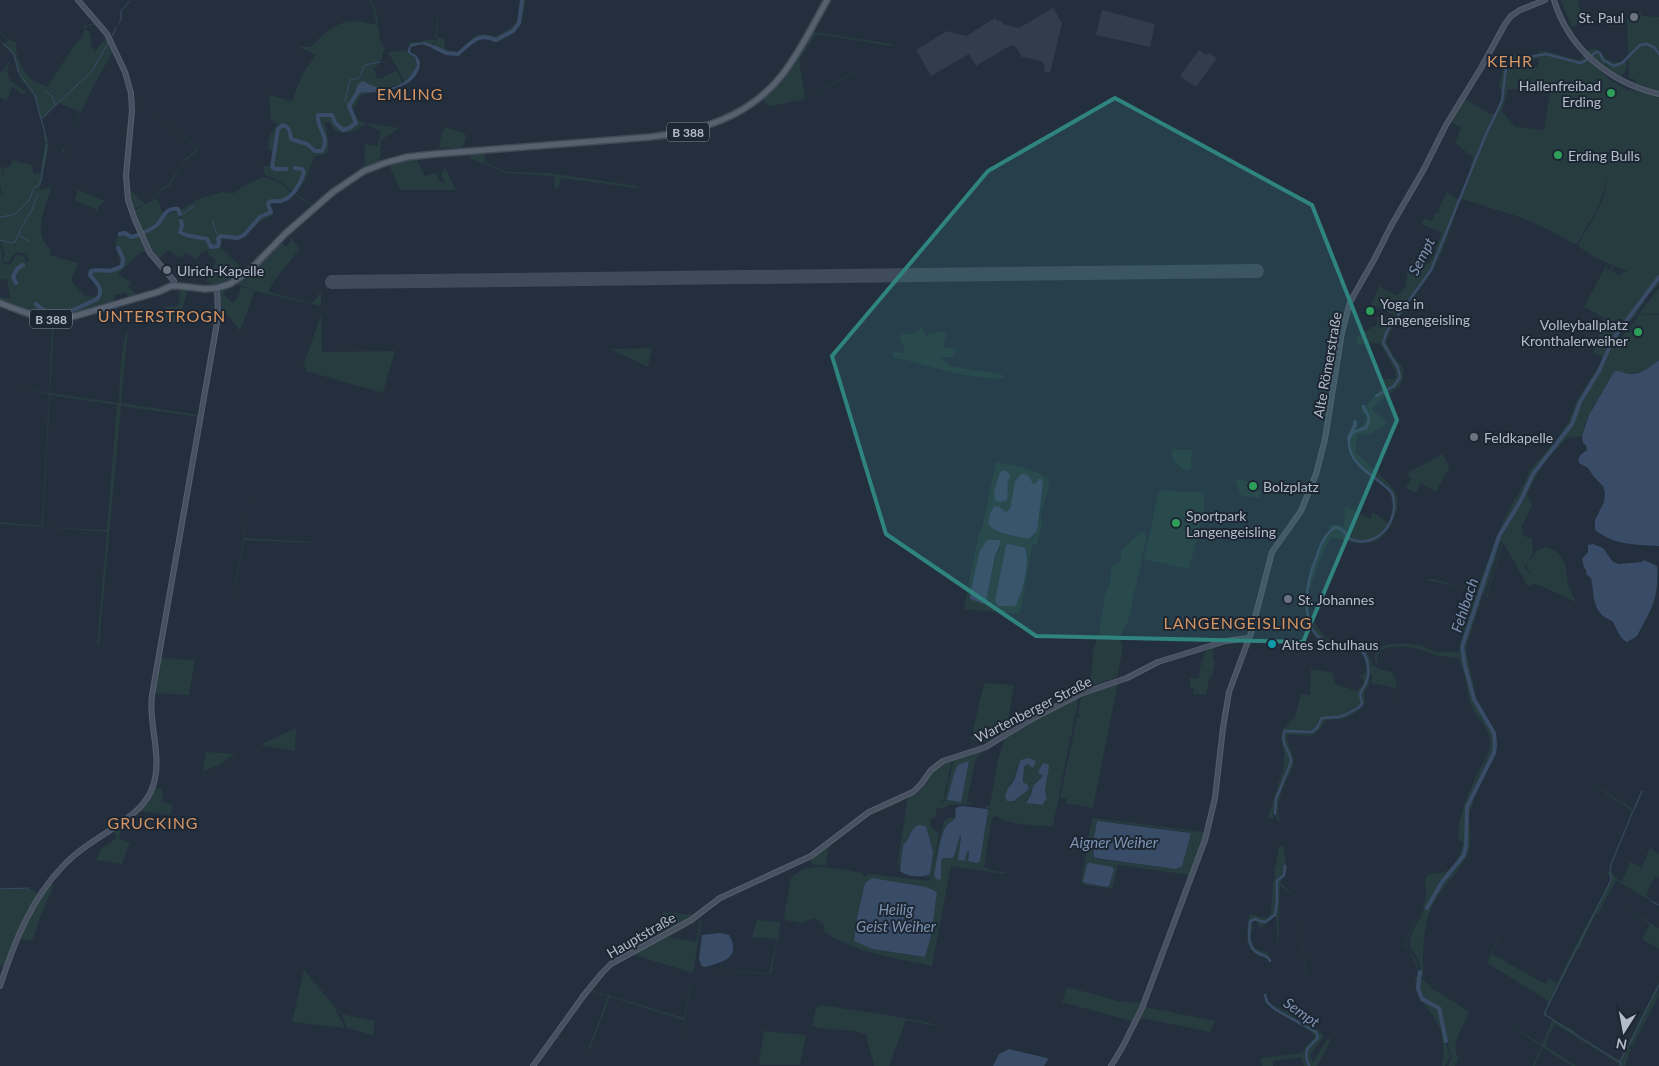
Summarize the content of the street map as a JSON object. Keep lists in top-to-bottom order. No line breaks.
{"streets":{"main road":["B 388","Alte Römerstraße","Wartenberger Straße","Hauptstraße"]},"crossings":[["Alte Römerstraße","Wartenberger Straße"],["Wartenberger Straße","Hauptstraße"]],"districts":["KEHR","EMLING","UNTERSTROGN","LANGENGEISLING","GRUCKING"],"water":["Sempt","Fehlbach","Aigner Weiher","Heilig Geist Weiher"],"places":["St. Paul","Hallenfreibad Erding","Erding Bulls","Ulrich-Kapelle","Yoga in Langengeisling","Volleyballplatz Kronthalerweiher","Feldkapelle","Bolzplatz","Sportpark Langengeisling","St. Johannes","Altes Schulhaus"],"north":"bottom"}
